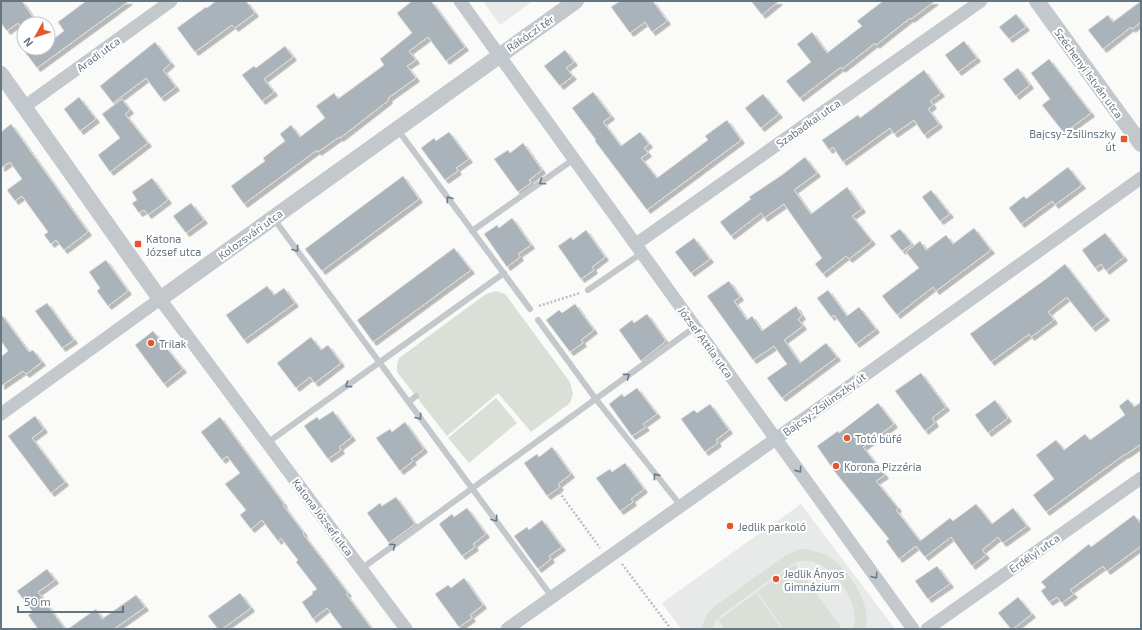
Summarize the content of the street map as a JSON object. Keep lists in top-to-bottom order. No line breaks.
{"streets":{"street":["Rákóczi tér","Aradi utca","Széchenyi István utca","Szabadkai utca","Kolozsvári utca","József Attila utca","Bajcsy-Zsilinszky út","Katona József utca","Erdélyi utca"]},"crossings":[["Rákóczi tér","Kolozsvári utca"],["Rákóczi tér","József Attila utca"],["Aradi utca","Katona József utca"],["Szabadkai utca","József Attila utca"],["Kolozsvári utca","József Attila utca"],["Kolozsvári utca","Katona József utca"],["József Attila utca","Bajcsy-Zsilinszky út"]],"places":{"transit":["Bajcsy-Zsilinszky út","Katona József utca"],"other":["Trilak","Totó büfé","Korona Pizzéria","Jedlik parkoló","Jedlik Ányos Gimnázium"]},"scale_bar":"50 m","north":"bottom left"}
